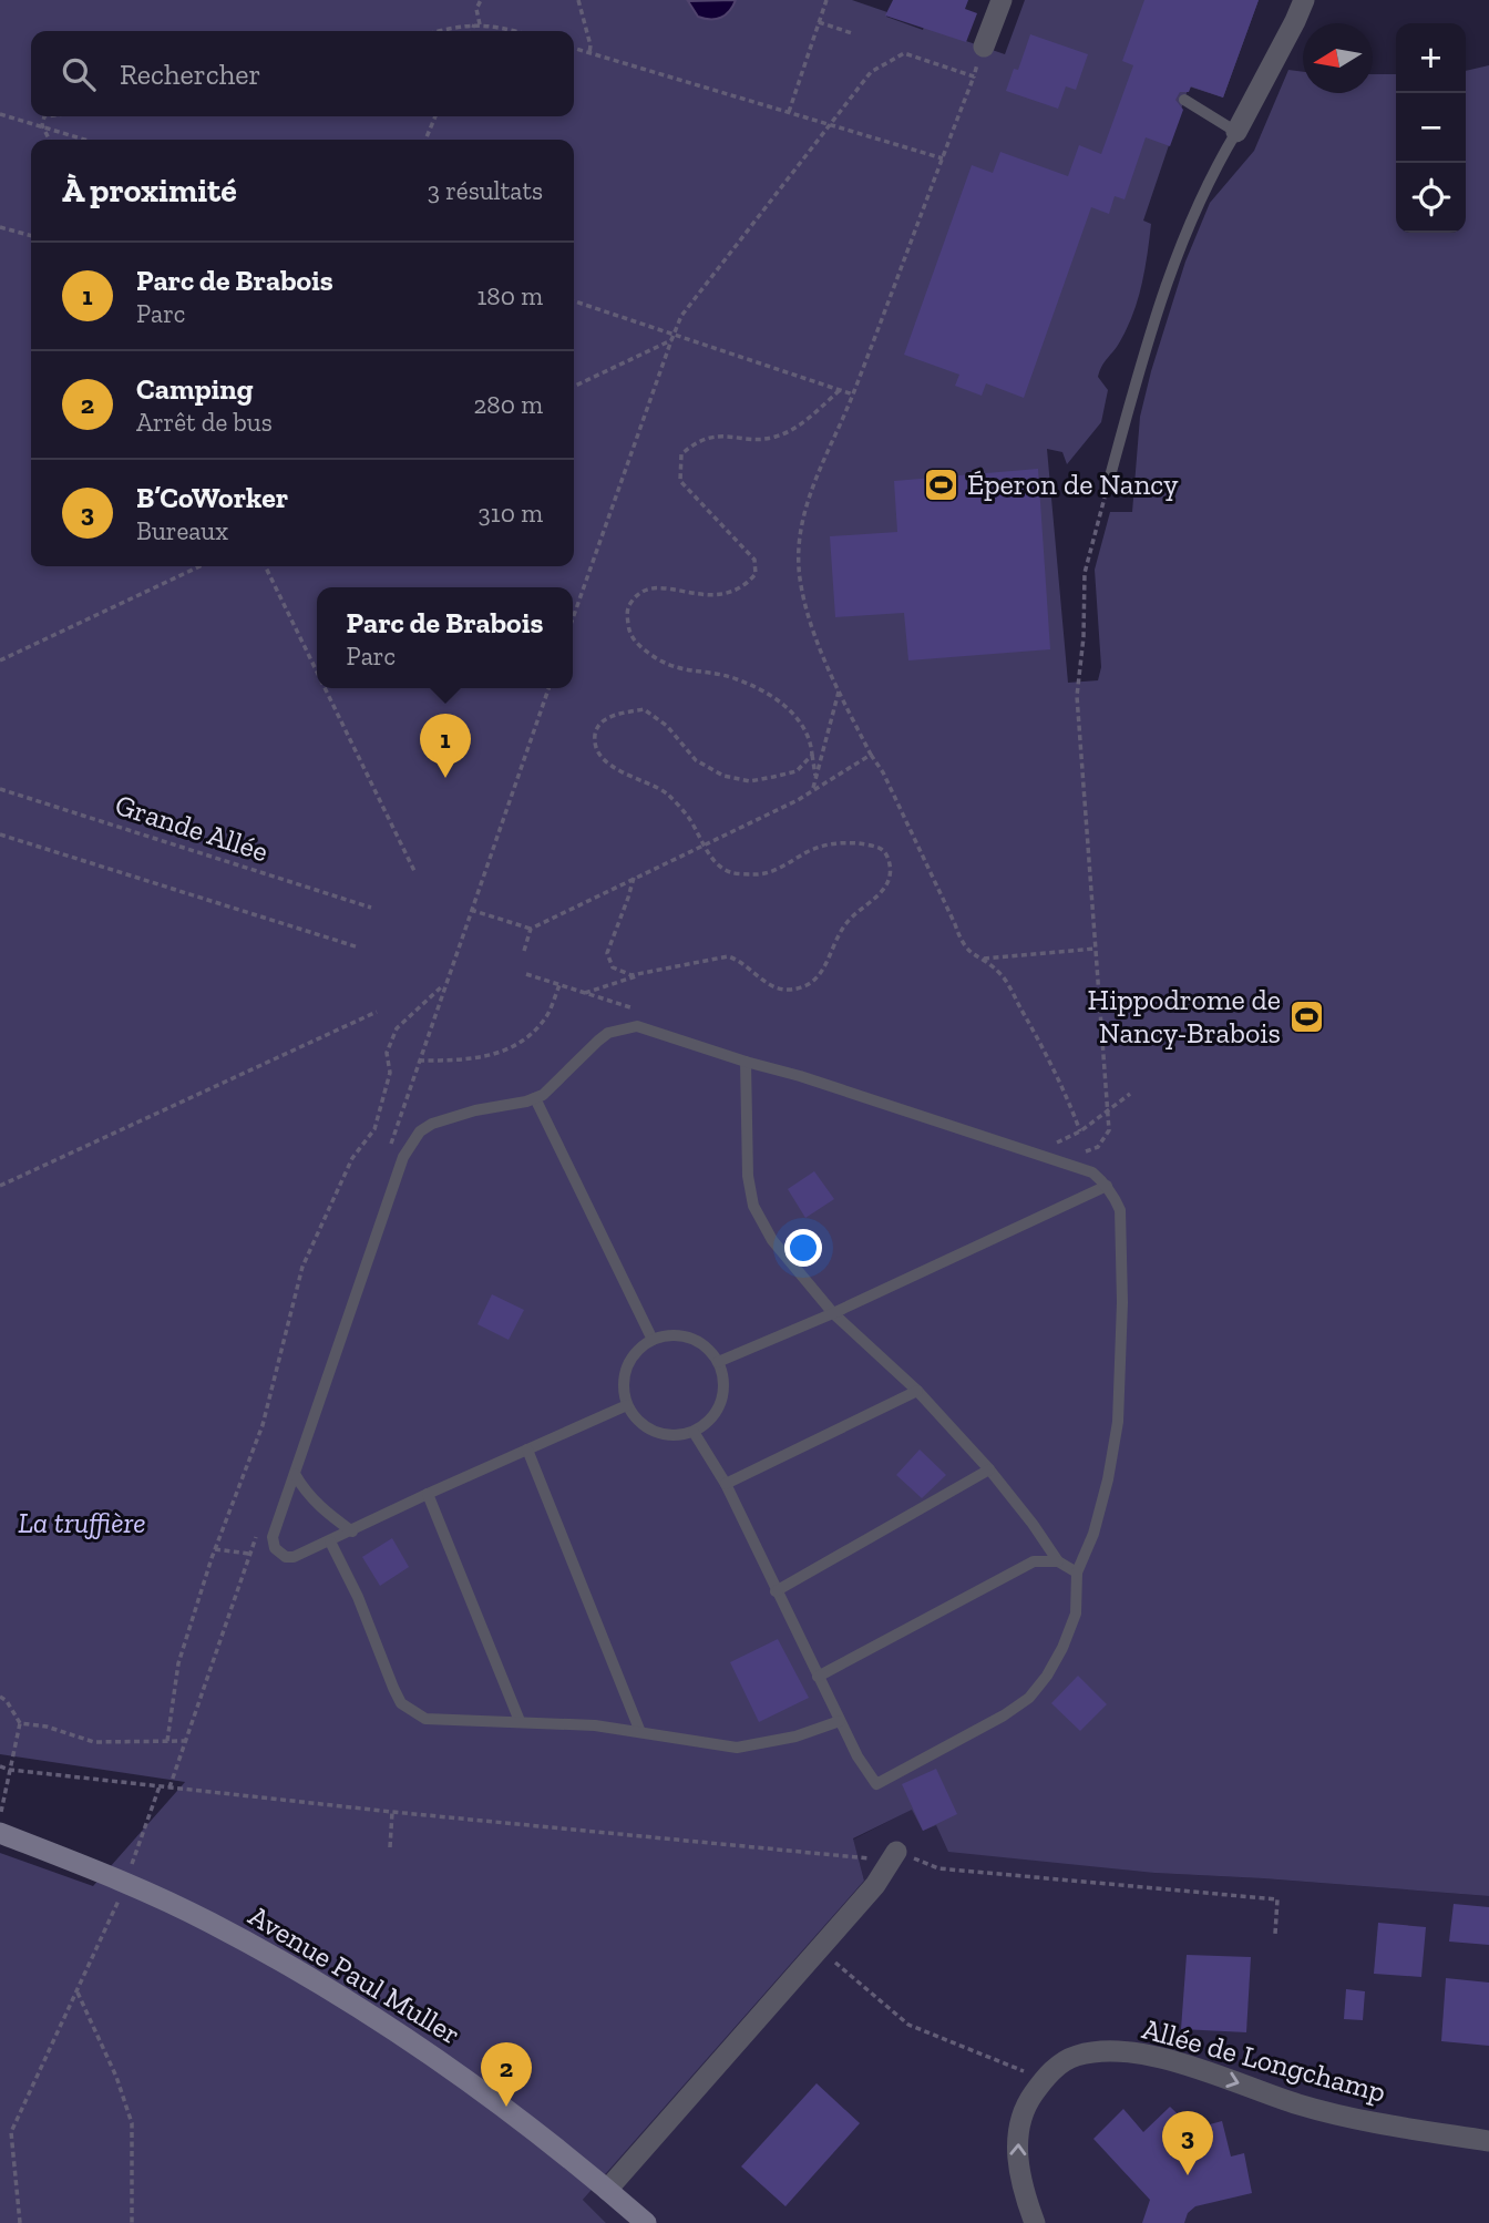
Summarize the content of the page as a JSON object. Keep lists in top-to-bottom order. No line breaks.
{"streets":{"main road":["Avenue Paul Muller"],"street":["Allée de Longchamp"],"path":["Grande Allée"]},"parks":["La truffière"],"places":{"sports":["Éperon de Nancy","Hippodrome de Nancy-Brabois"]},"north":"left","page":{"map_buttons":["+","−"],"search":"Rechercher","heading":["À proximité","3 résultats"],"list":[{"mark":"1","name":"Parc de Brabois","note":"Parc","value":"180 m"},{"mark":"2","name":"Camping","note":"Arrêt de bus","value":"280 m"},{"mark":"3","name":"B’CoWorker","note":"Bureaux","value":"310 m"}],"popup":["Parc de Brabois","Parc"],"pins":["1","2","3"]}}
